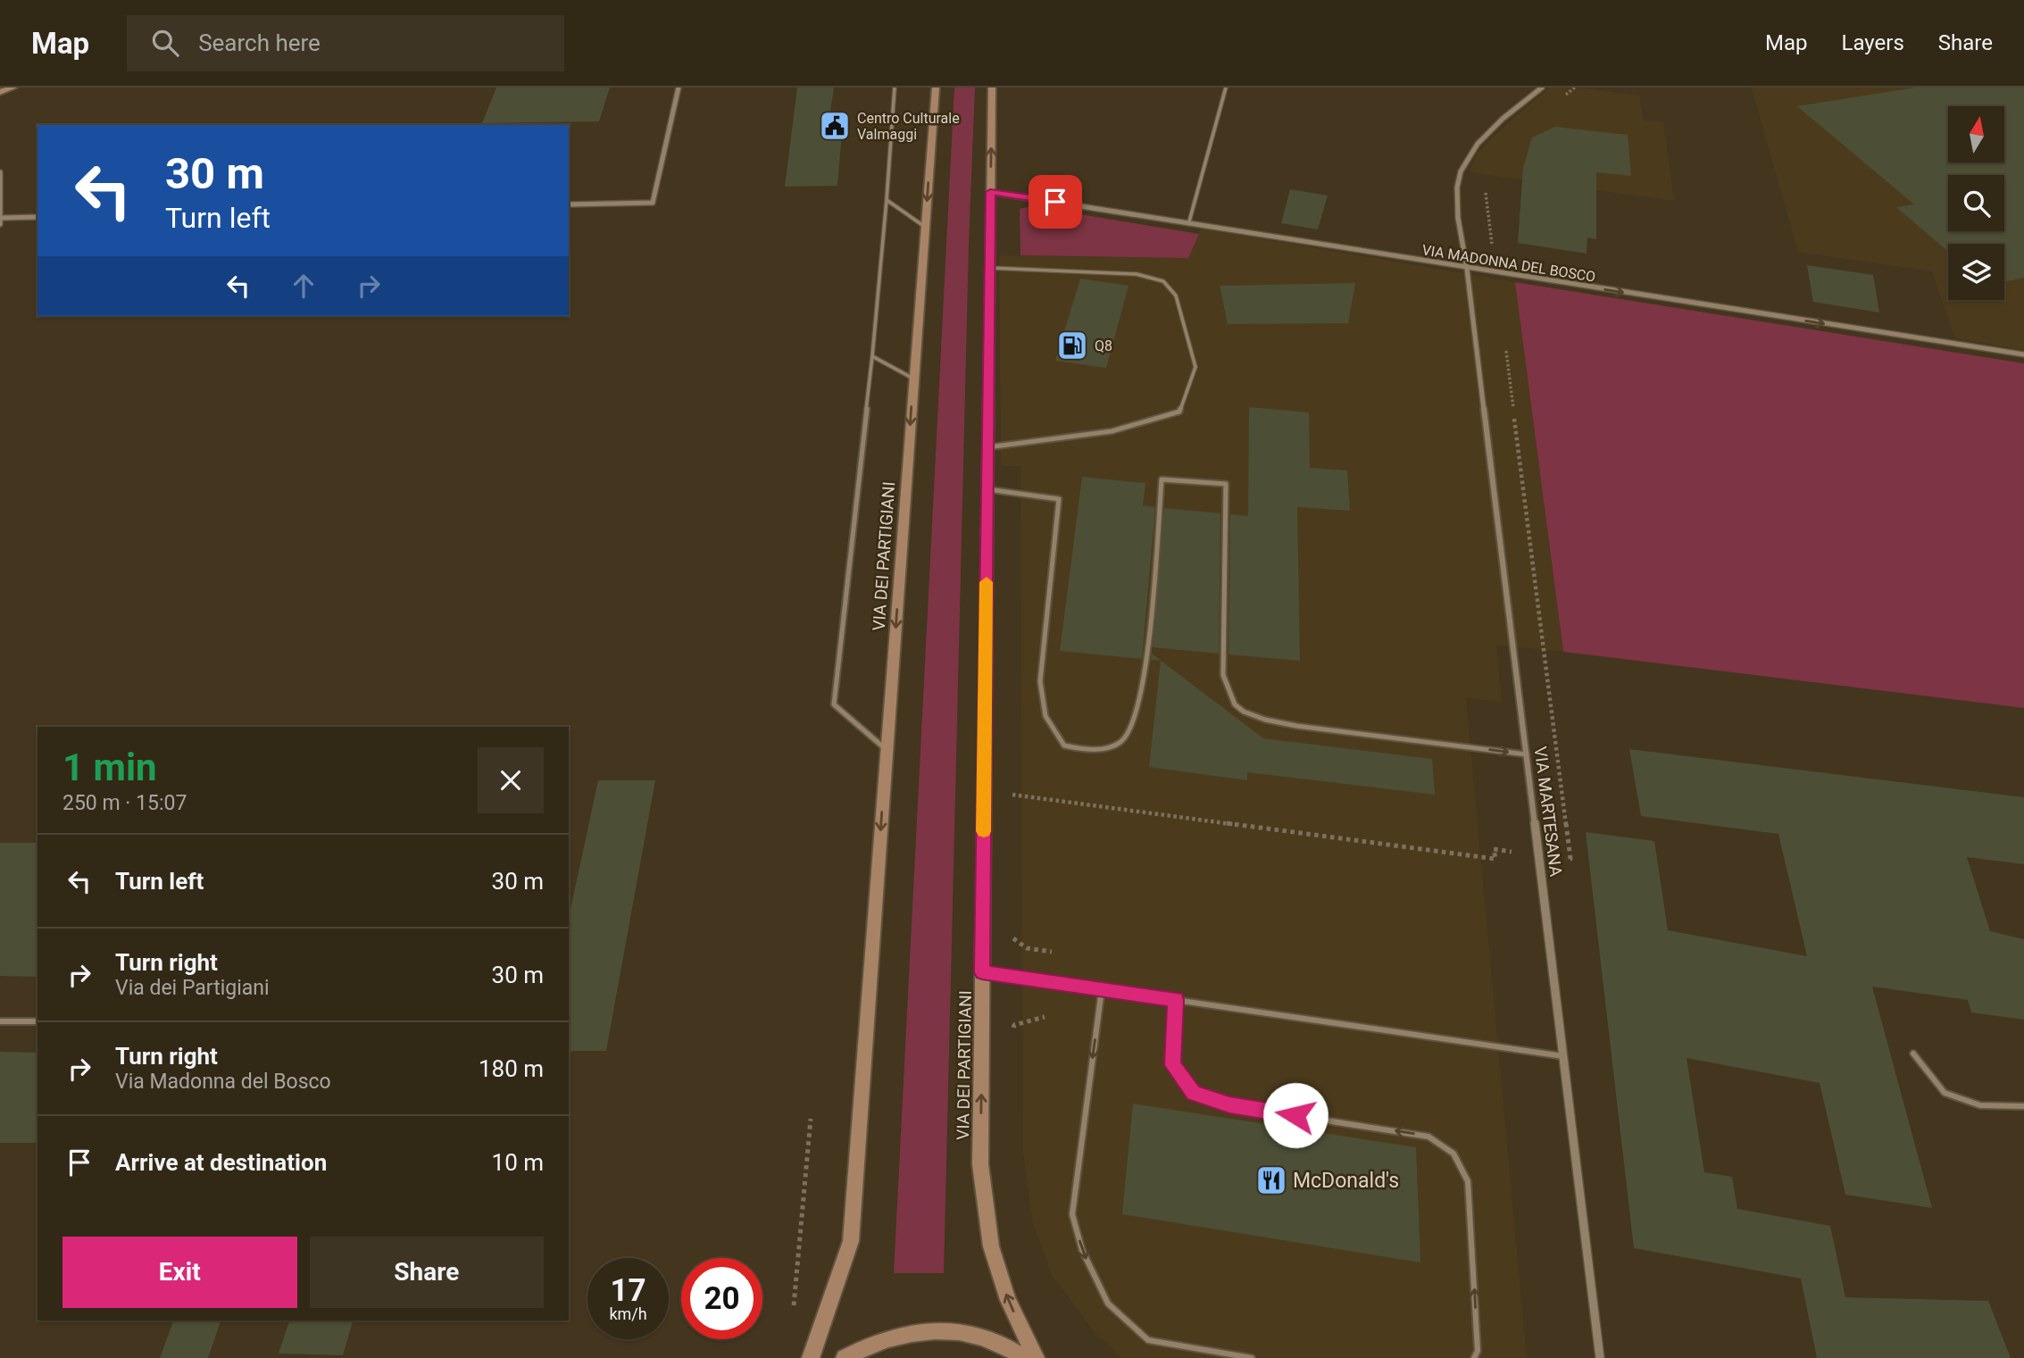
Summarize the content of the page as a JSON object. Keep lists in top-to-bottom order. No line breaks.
{"streets":{"street":["VIA MADONNA DEL BOSCO","VIA DEI PARTIGIANI","VIA MARTESANA"]},"crossings":[["VIA MADONNA DEL BOSCO","VIA DEI PARTIGIANI"],["VIA MADONNA DEL BOSCO","VIA MARTESANA"]],"one_way":["VIA MADONNA DEL BOSCO"],"places":{"public building":["Centro Culturale Valmaggi"],"fuel station":["Q8"],"restaurant":["McDonald's"]},"north":"top","page":{"header":"Map","search":"Search here","nav":["Map","Layers","Share"],"turn":["30 m","Turn left"],"heading":["1 min","250 m · 15:07"],"list":[{"name":"Turn left","value":"30 m"},{"name":"Turn right","note":"Via dei Partigiani","value":"30 m"},{"name":"Turn right","note":"Via Madonna del Bosco","value":"180 m"},{"name":"Arrive at destination","value":"10 m"}],"buttons":["Exit","Share"],"speed":"17 km/h","limit":"20"}}
